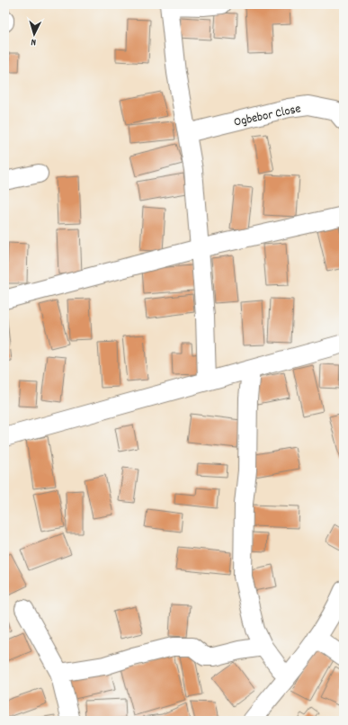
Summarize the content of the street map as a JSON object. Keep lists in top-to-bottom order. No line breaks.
{"streets":{"street":["Ogbebor Close"]},"north":"bottom"}
